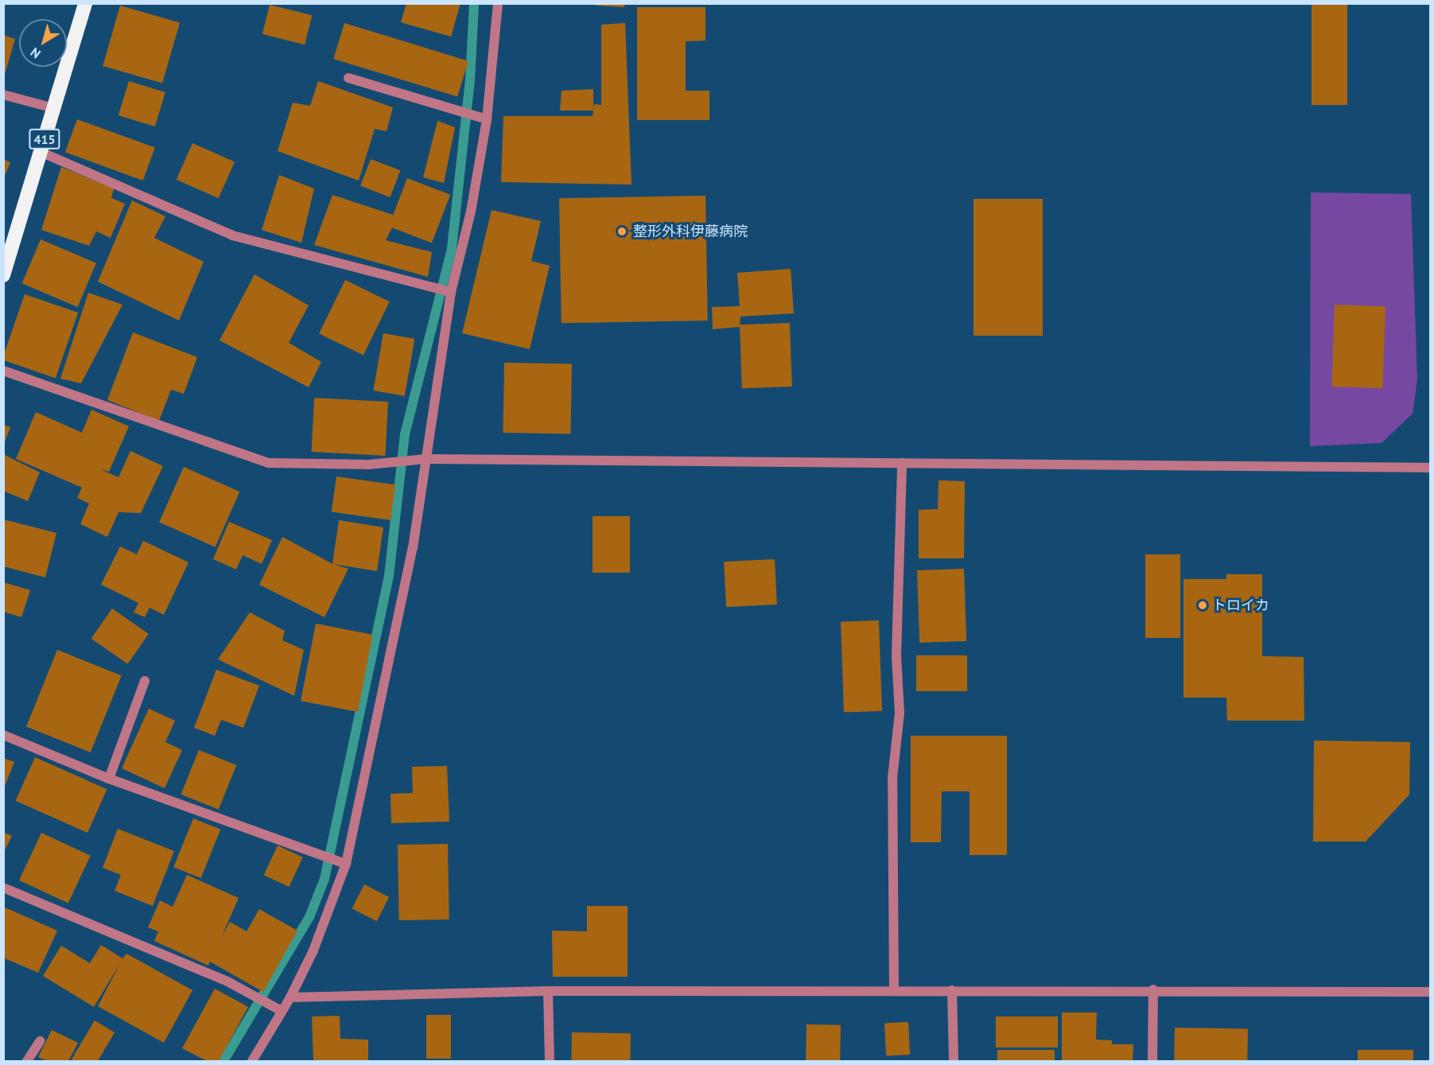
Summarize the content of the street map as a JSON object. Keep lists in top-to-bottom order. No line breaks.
{"streets":{"highway":["415"]},"places":["整形外科伊藤病院","トロイカ"],"north":"bottom left"}
